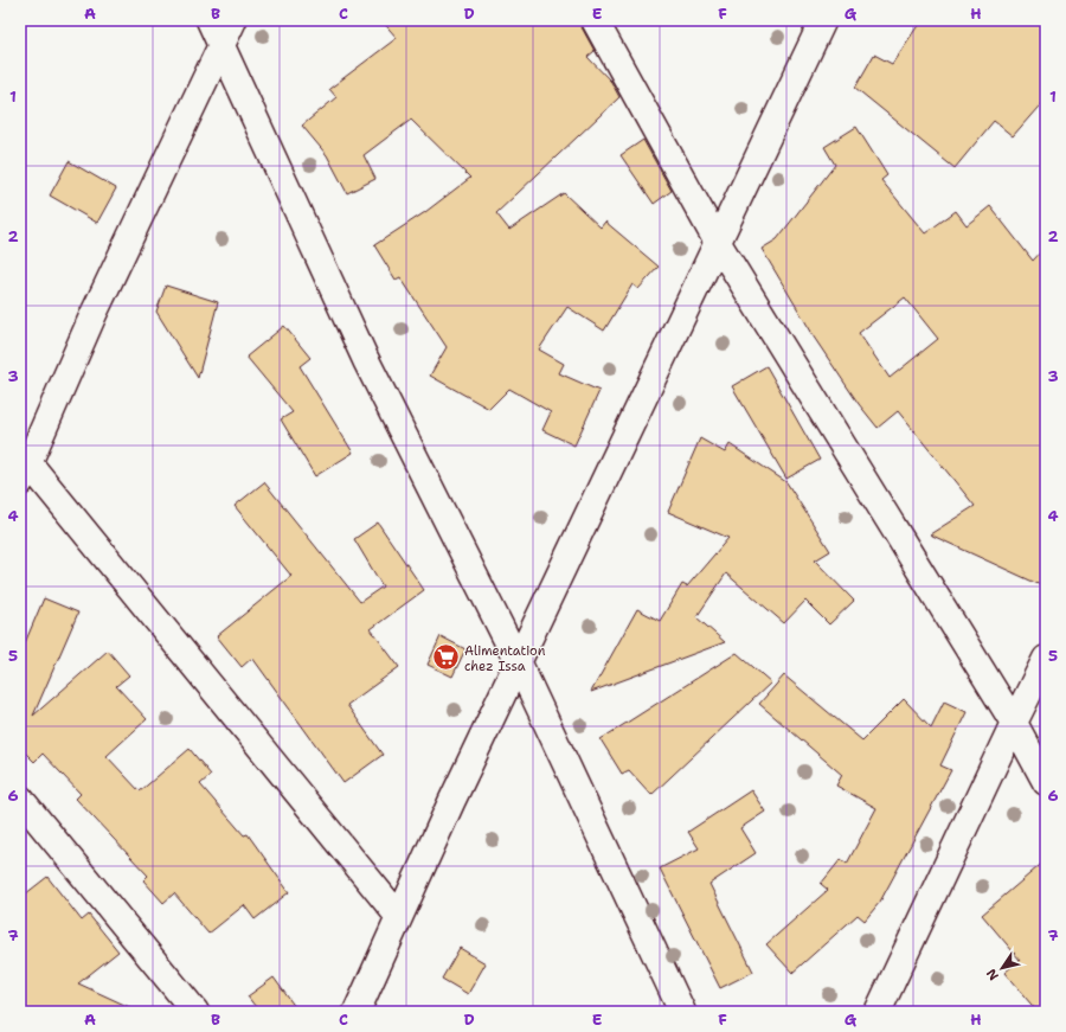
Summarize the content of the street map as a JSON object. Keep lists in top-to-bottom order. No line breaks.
{"places":{"supermarket":["Alimentation chez Issa"]},"north":"bottom left","grid":{"columns":["A","B","C","D","E","F","G","H"],"rows":["1","2","3","4","5","6","7"]}}
